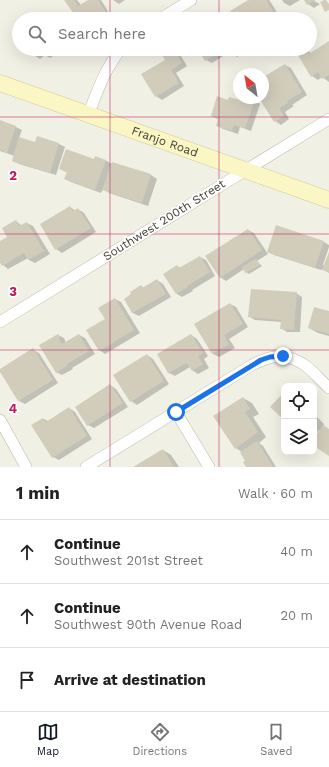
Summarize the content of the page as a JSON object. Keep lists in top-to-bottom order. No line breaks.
{"streets":{"street":["Franjo Road","Southwest 200th Street"]},"crossings":[["Franjo Road","Southwest 200th Street"]],"north":"top left","page":{"search":"Search here","heading":["1 min","Walk · 60 m"],"list":[["Continue","Southwest 201st Street","40 m"],["Continue","Southwest 90th Avenue Road","20 m"],"Arrive at destination"],"nav":["Map","Directions","Saved"]},"grid":{"rows":["2","3","4"]}}
